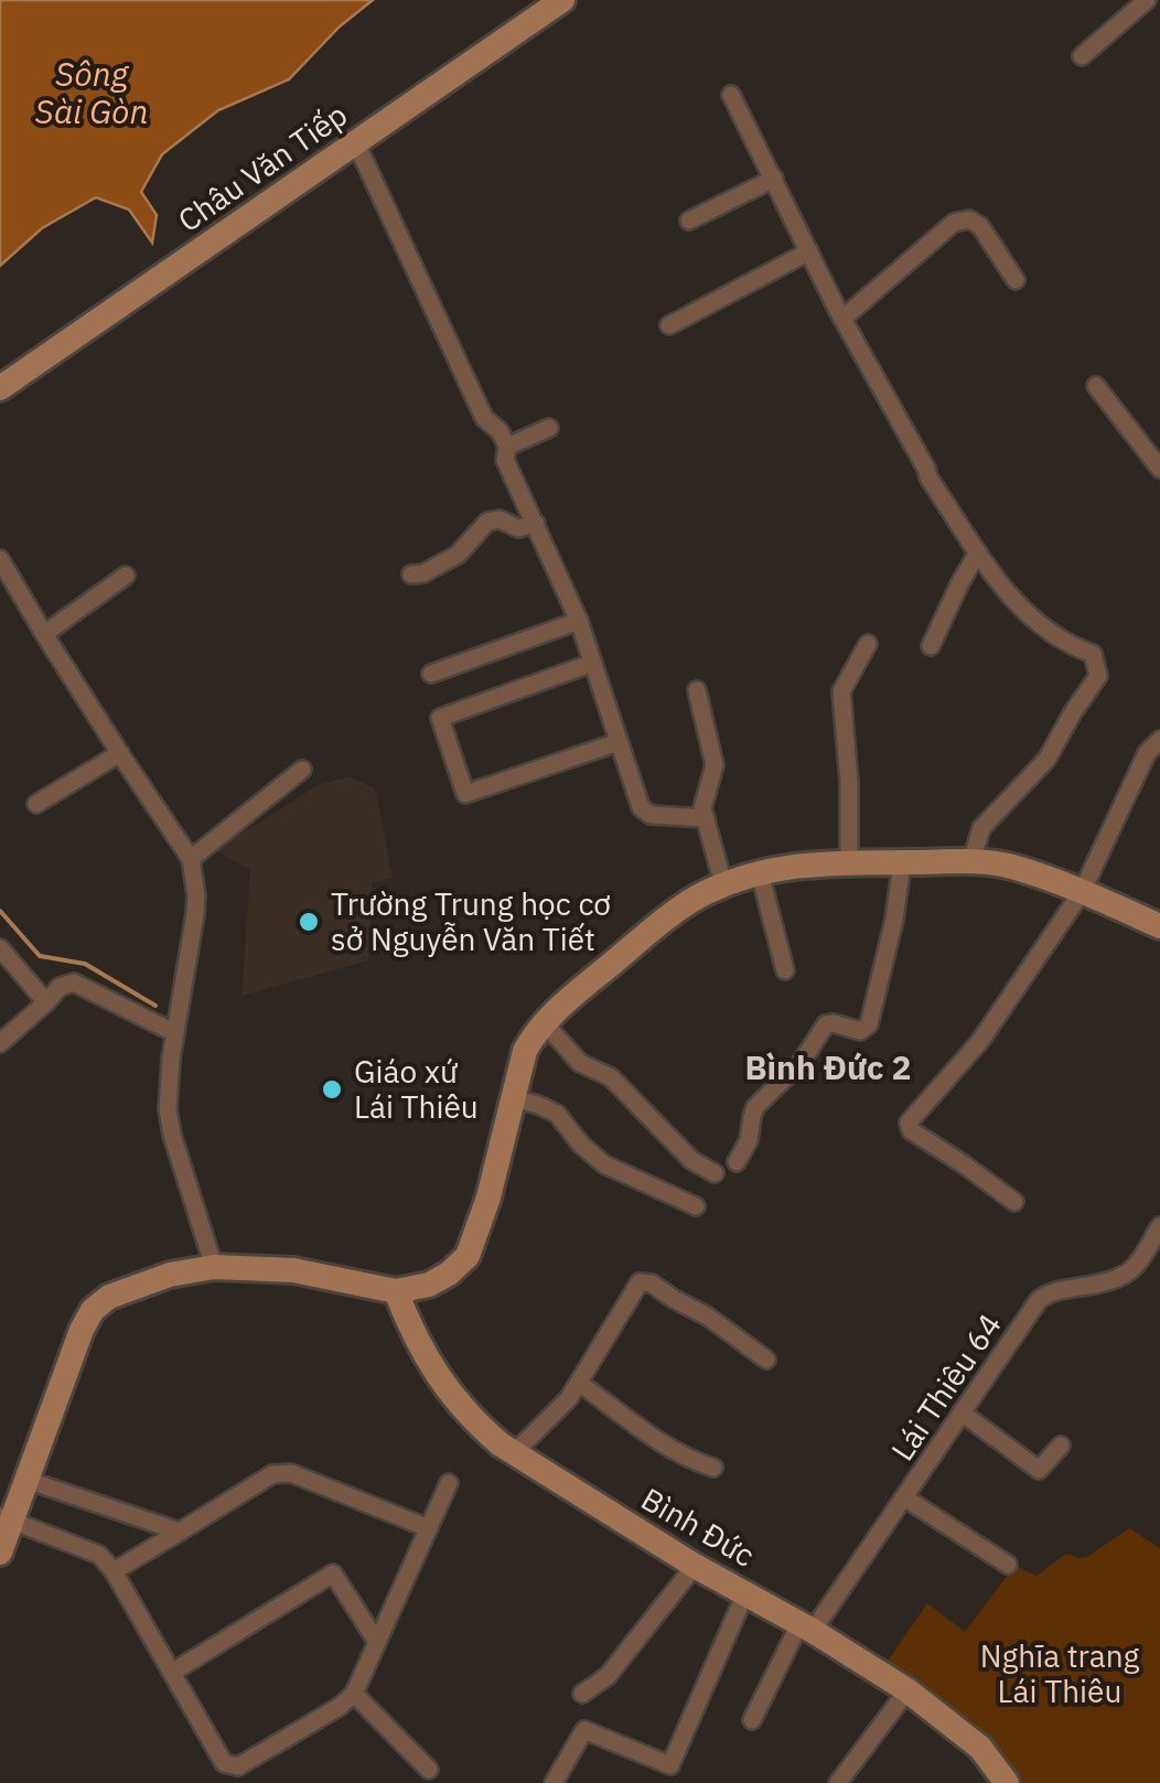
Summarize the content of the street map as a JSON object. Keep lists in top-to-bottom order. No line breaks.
{"streets":{"street":["Châu Văn Tiếp","Lái Thiêu 64","Bình Đức"]},"crossings":[["Lái Thiêu 64","Bình Đức"]],"districts":["Bình Đức 2"],"water":["Sông Sài Gòn"],"parks":["Nghĩa trang Lái Thiêu"],"places":["Trường Trung học cơ sở Nguyễn Văn Tiết","Giáo xứ Lái Thiêu"]}
